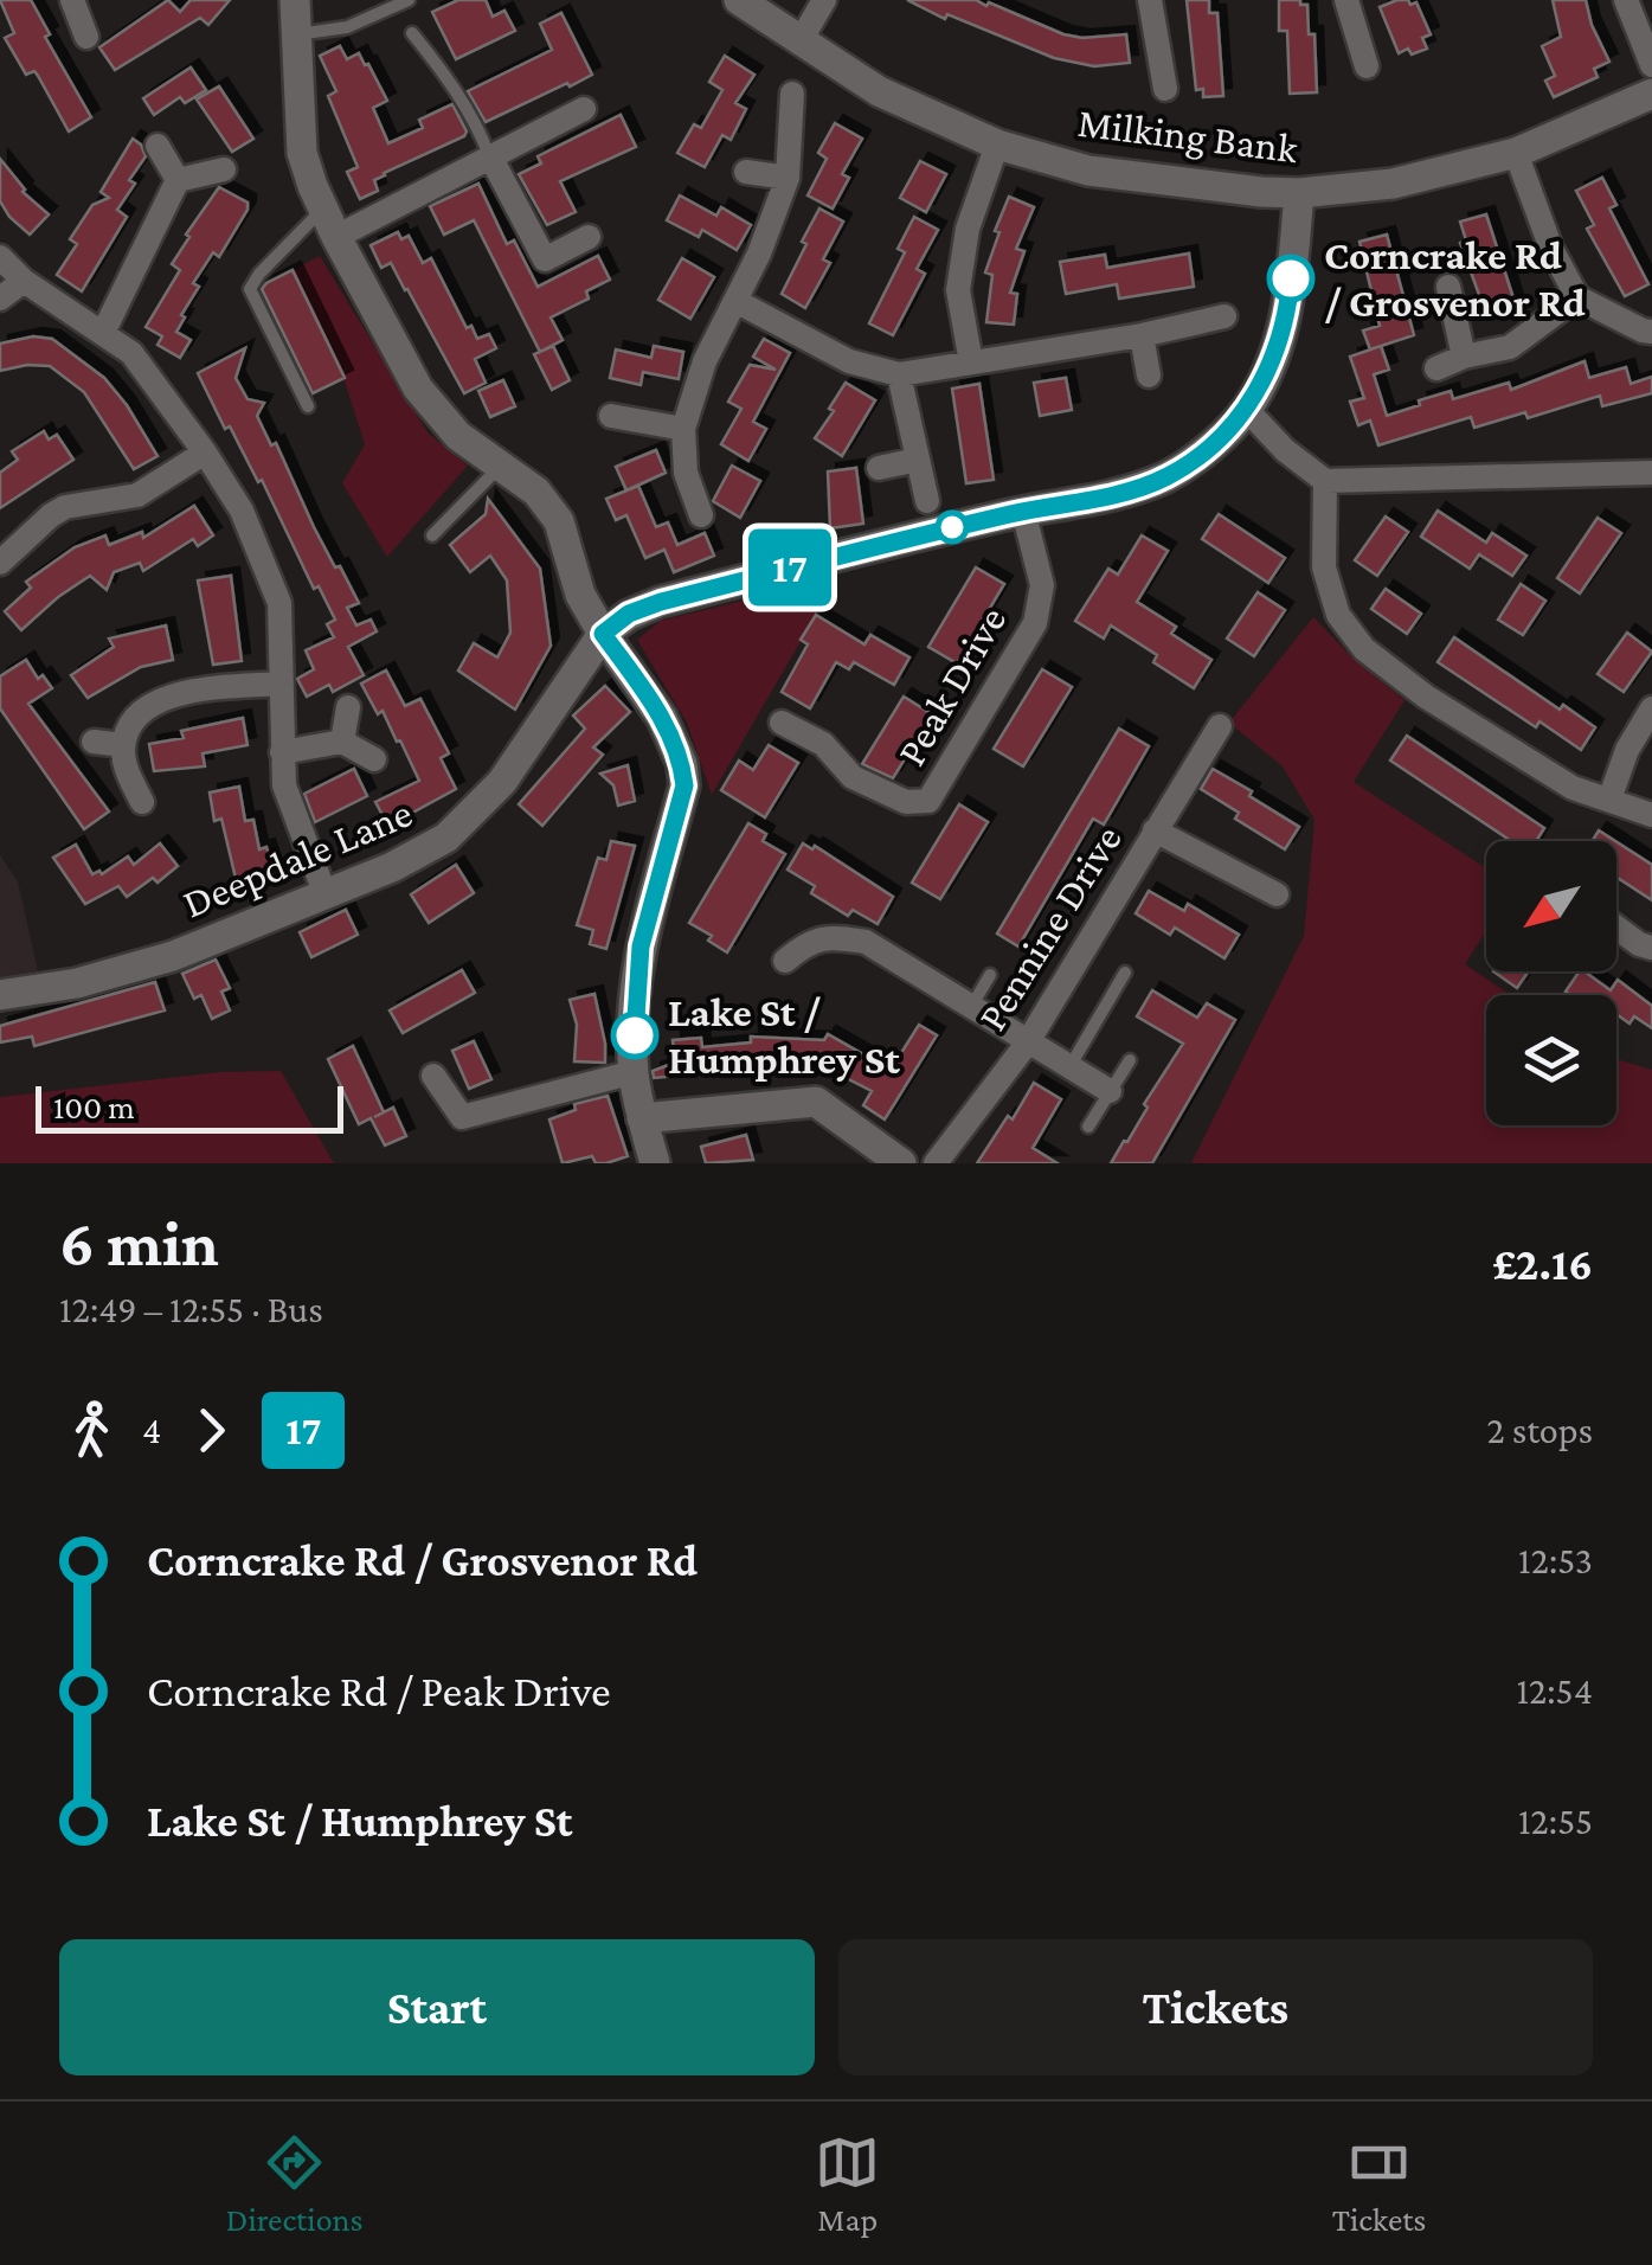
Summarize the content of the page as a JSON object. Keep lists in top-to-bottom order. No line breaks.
{"streets":{"street":["Milking Bank","Peak Drive","Deepdale Lane","Pennine Drive"]},"places":["Corncrake Rd / Grosvenor Rd","Lake St / Humphrey St"],"lines":["bus line 17"],"scale_bar":"100 m","north":"bottom left","page":{"on_map":"17","scale":"100 m","heading":["6 min","12:49 – 12:55 · Bus","£2.16"],"legs":["4","17","2 stops"],"list":[{"name":"Corncrake Rd / Grosvenor Rd","value":"12:53"},{"name":"Corncrake Rd / Peak Drive","value":"12:54"},{"name":"Lake St / Humphrey St","value":"12:55"}],"buttons":["Start","Tickets"],"tabs":["Directions","Map","Tickets"]}}
